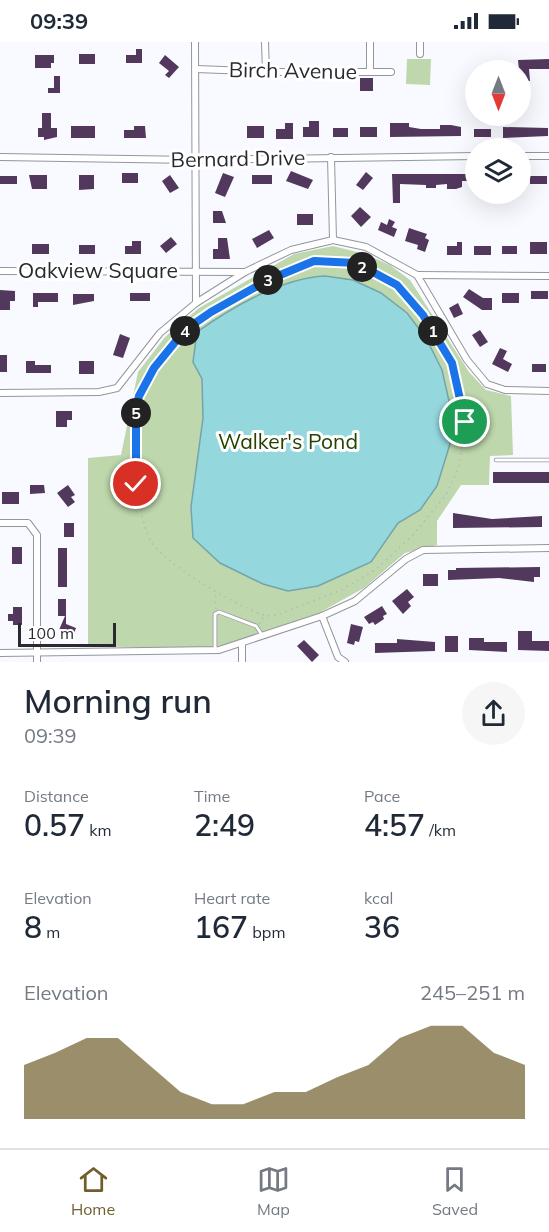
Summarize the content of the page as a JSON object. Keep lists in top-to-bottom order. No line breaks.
{"streets":{"street":["Birch Avenue","Bernard Drive","Oakview Square"]},"parks":["Walker's Pond"],"scale_bar":"100 m","north":"bottom","page":{"status":"09:39","pins":["2","3","1","4","5"],"scale":"100 m","heading":["Morning run","09:39"],"stats":[["Distance","0.57 km"],["Time","2:49"],["Pace","4:57 /km"],["Elevation","8 m"],["Heart rate","167 bpm"],["kcal","36"]],"chart":["Elevation","245–251 m"],"tabs":["Home","Map","Saved"]}}
